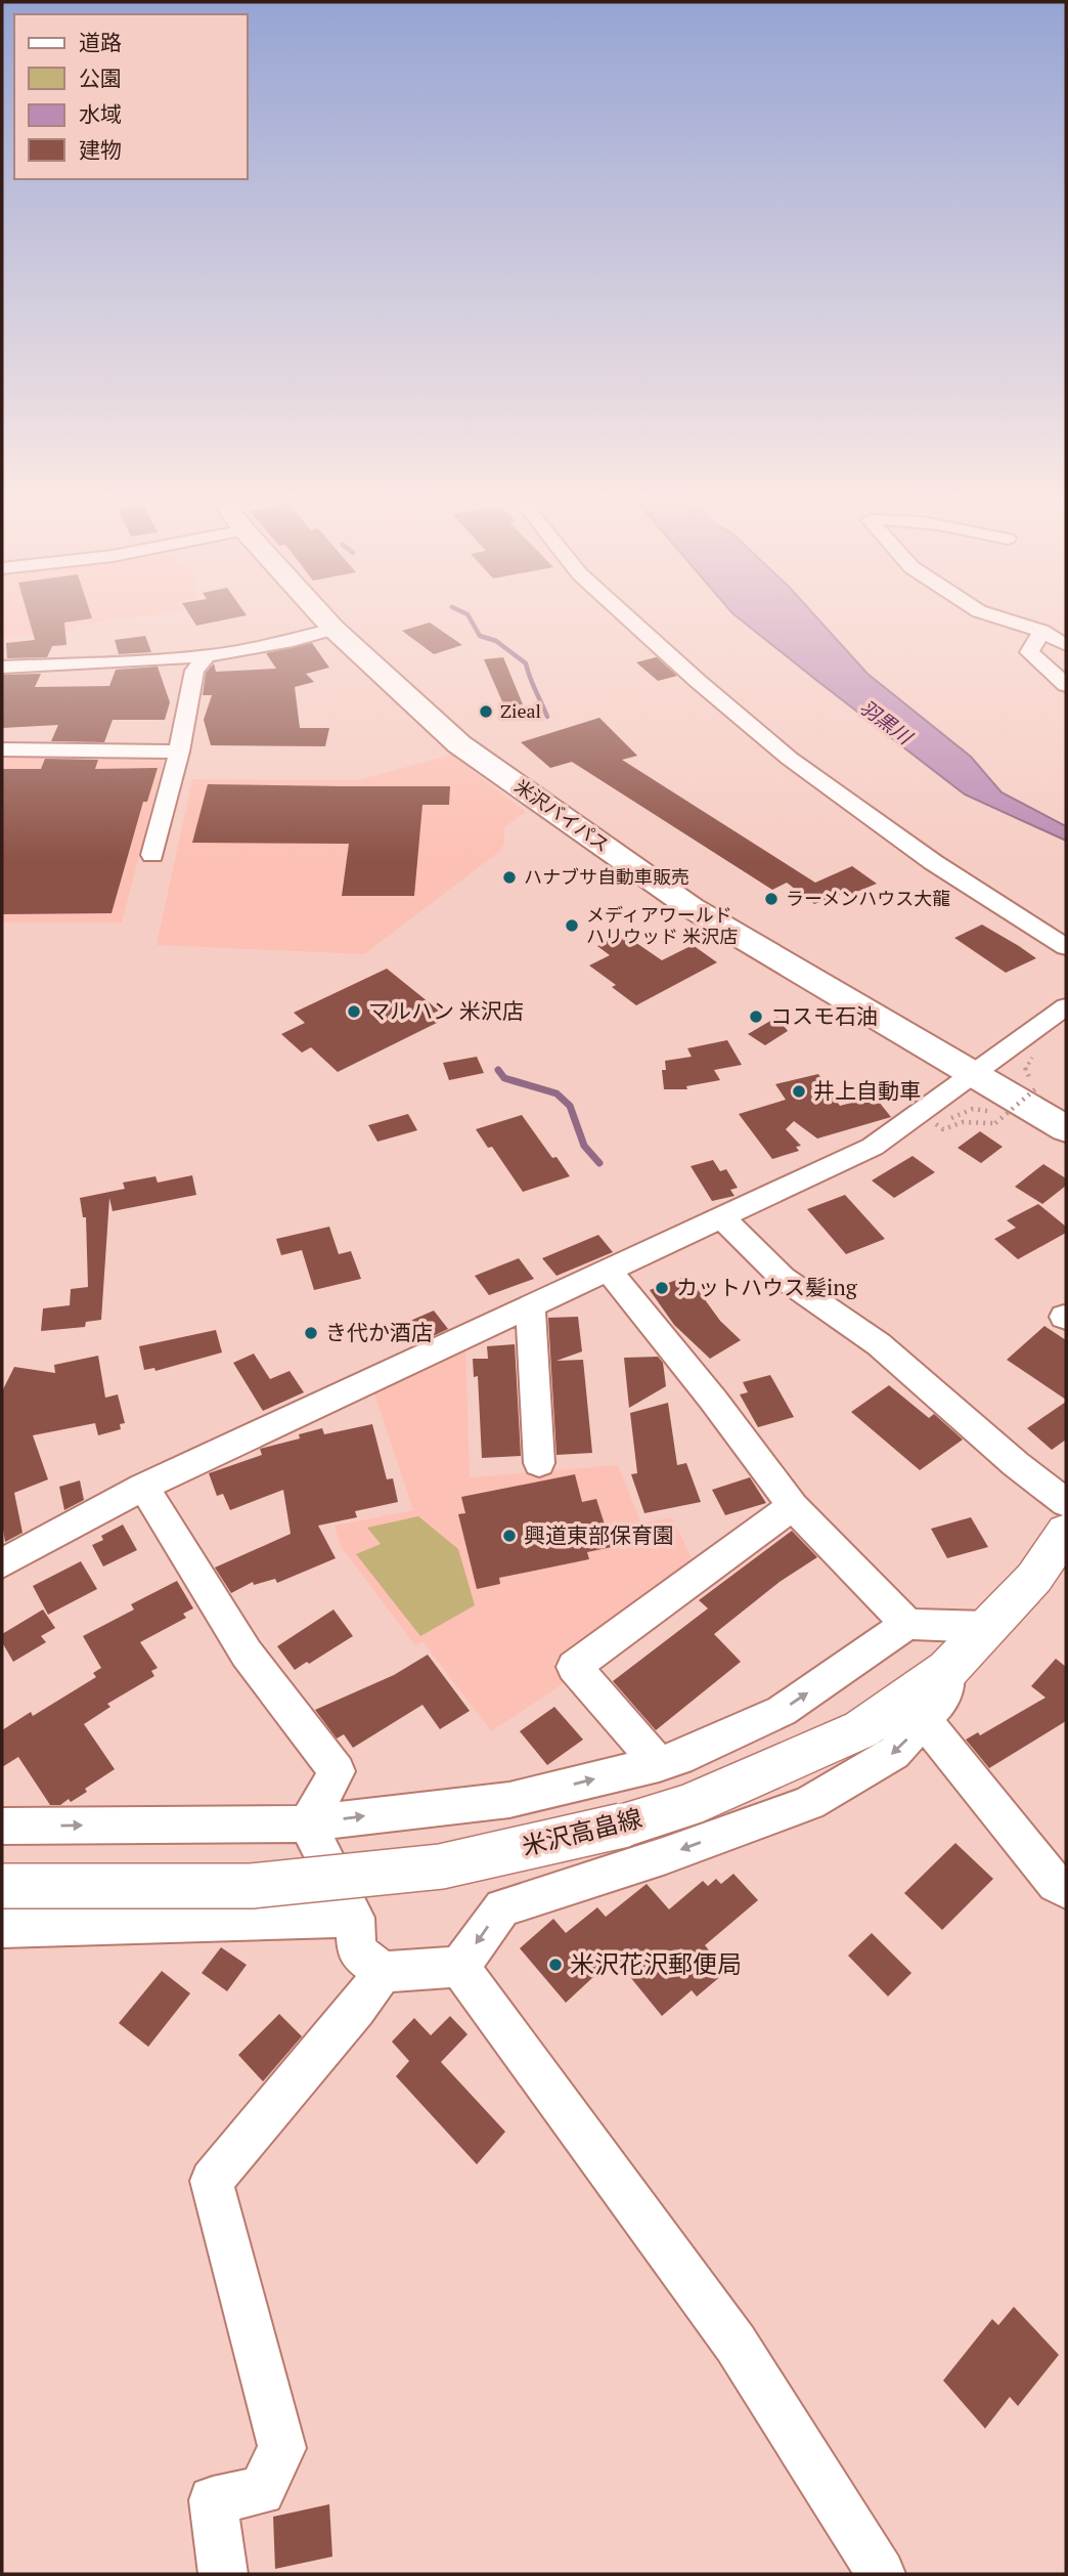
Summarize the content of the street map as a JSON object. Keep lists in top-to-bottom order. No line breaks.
{"streets":{"highway":["米沢バイパス"],"main road":["米沢高畠線"]},"water":["羽黒川"],"places":["Zieal","ハナブサ自動車販売","ラーメンハウス大龍","メディアワールド ハリウッド 米沢店","マルハン 米沢店","コスモ石油","井上自動車","カットハウス髪ing","き代か酒店","興道東部保育園","米沢花沢郵便局"],"legend":["道路","公園","水域","建物"]}
